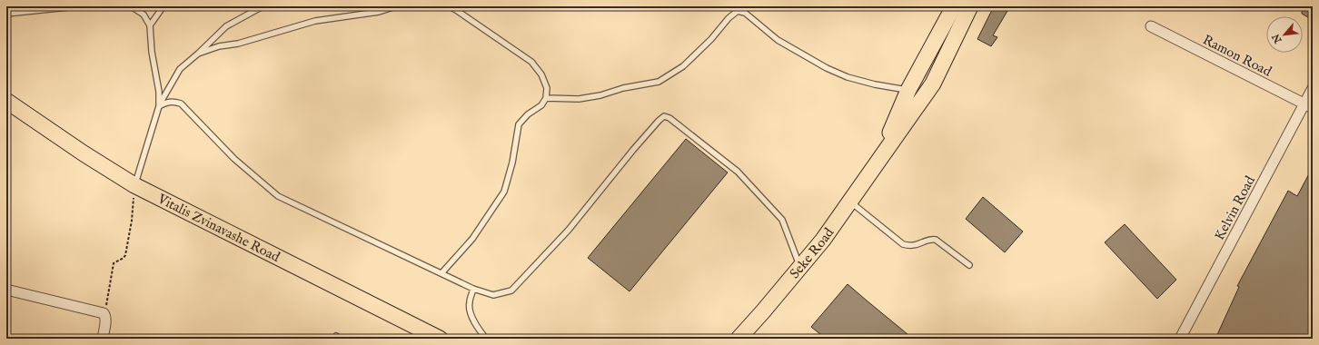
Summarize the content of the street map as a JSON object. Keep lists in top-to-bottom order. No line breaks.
{"streets":{"main road":["Vitalis Zvinavashe Road","Seke Road"],"street":["Ramon Road","Kelvin Road"]},"crossings":[["Ramon Road","Kelvin Road"]],"north":"bottom left"}
